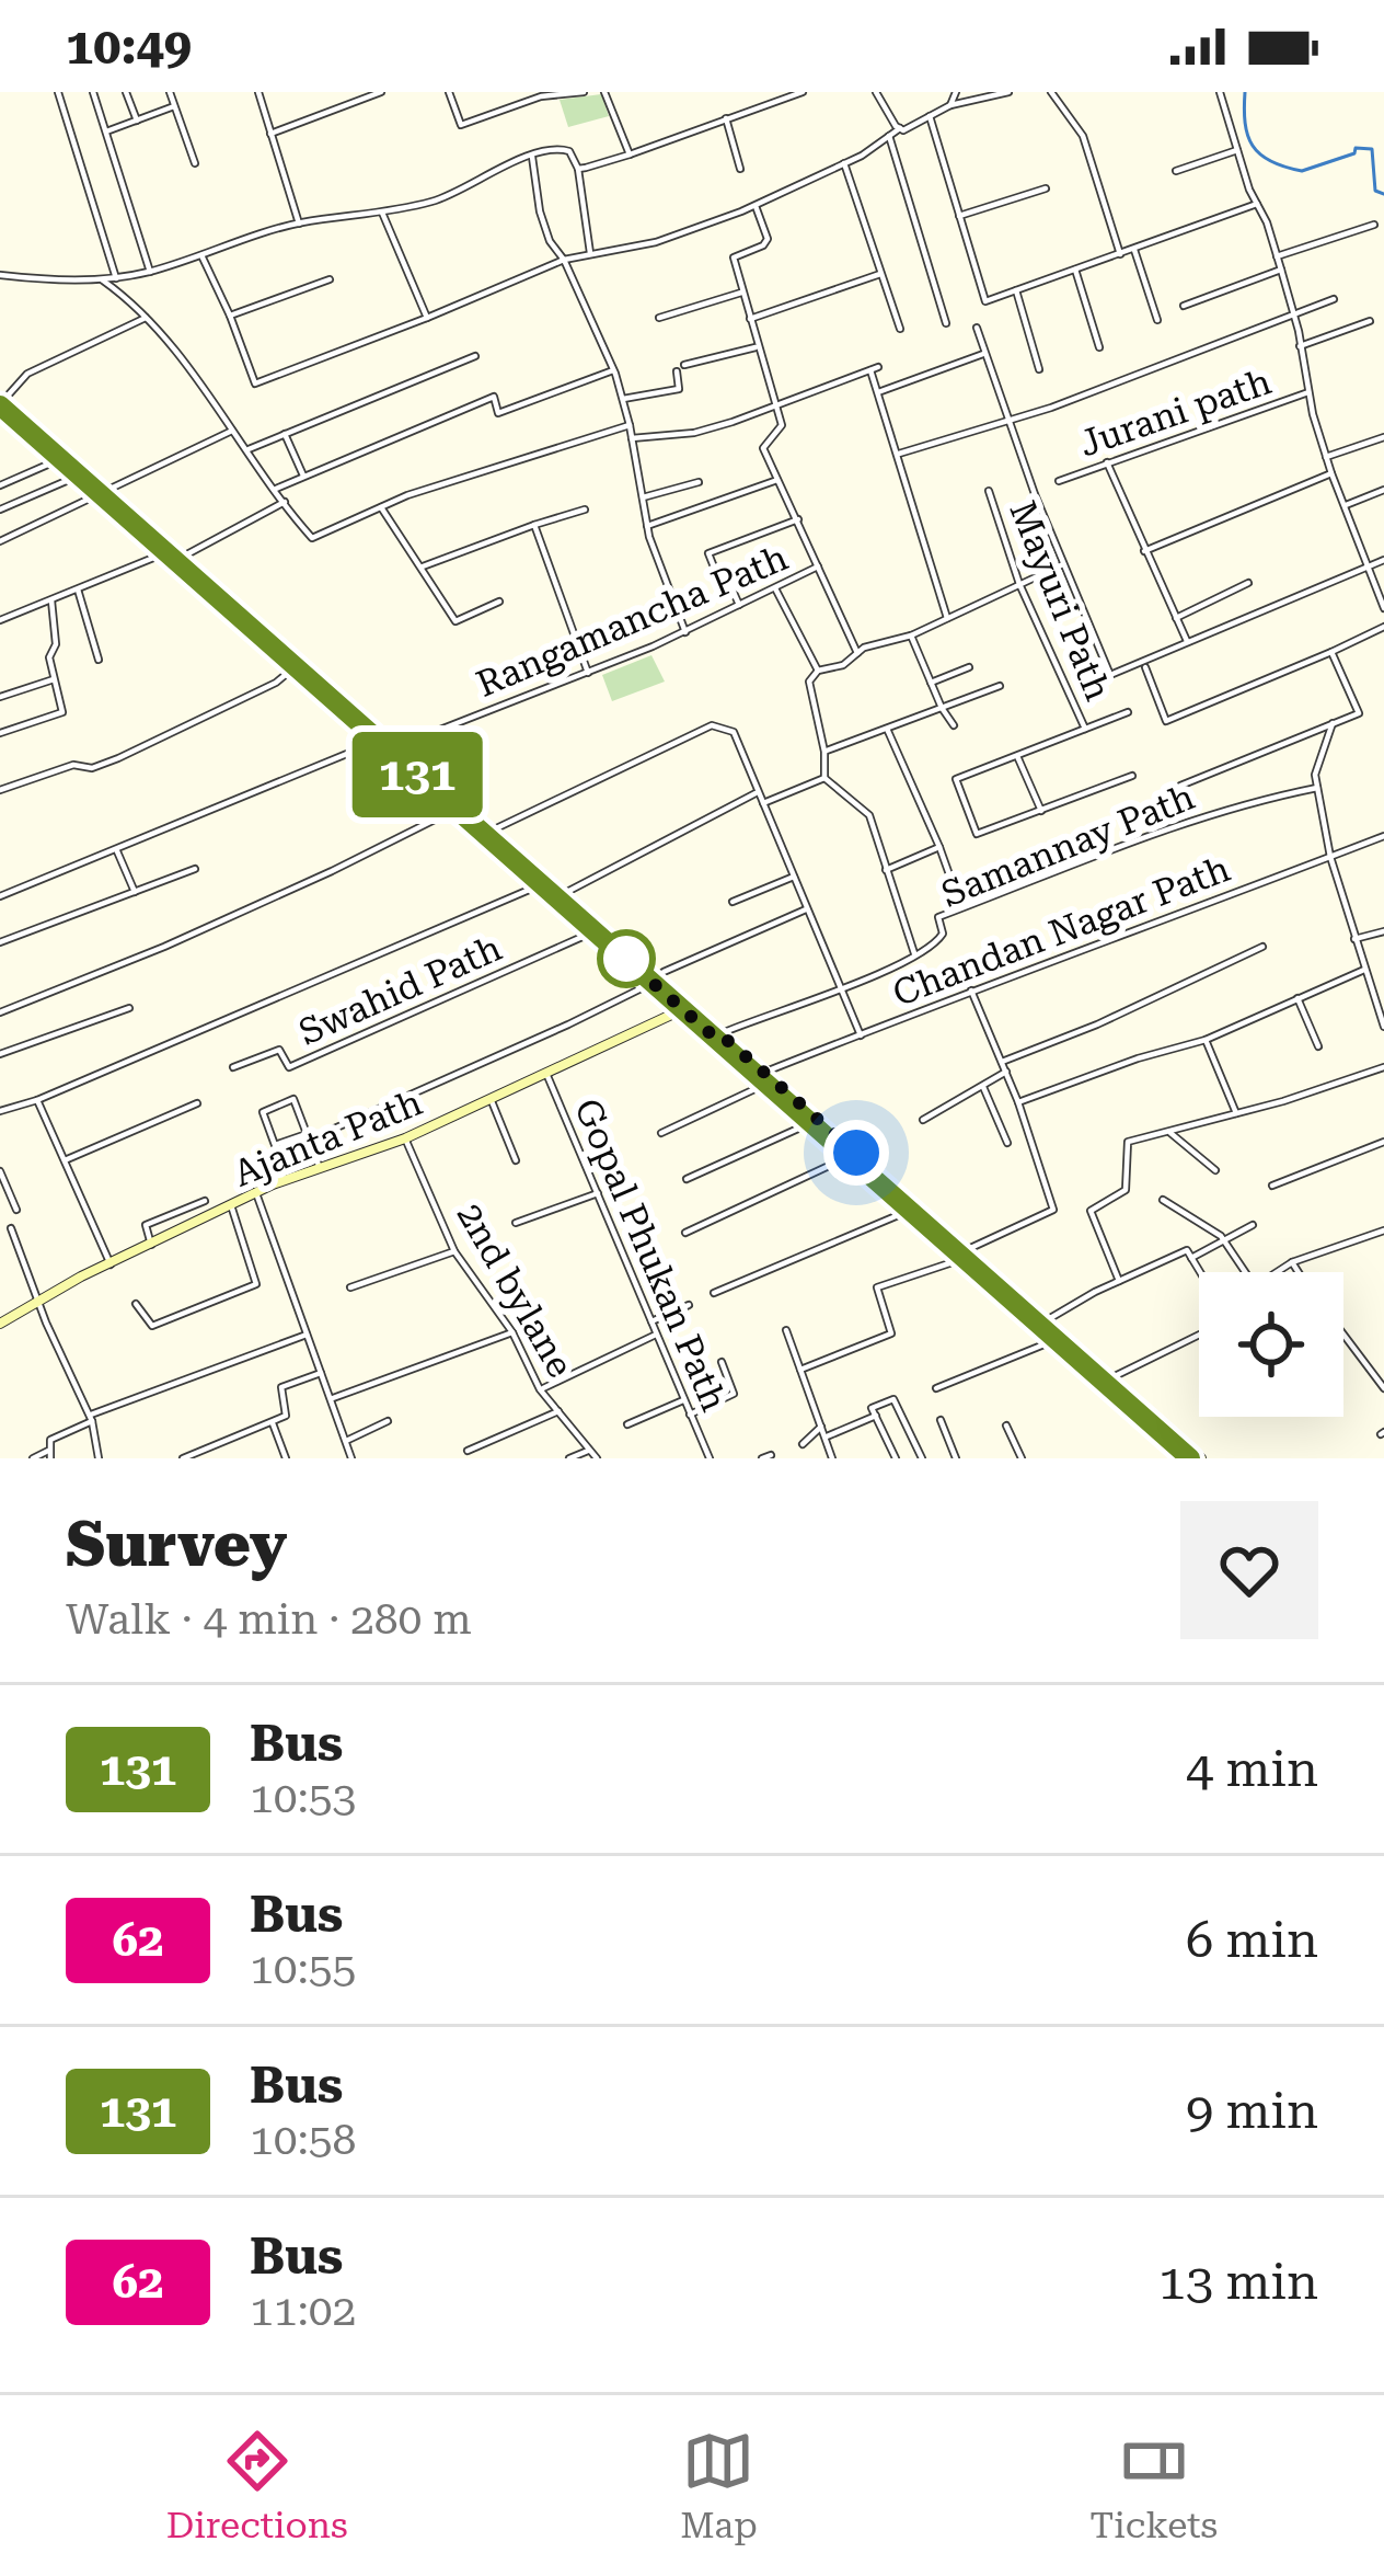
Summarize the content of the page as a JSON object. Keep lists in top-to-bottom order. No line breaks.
{"streets":{"main road":["Ajanta Path"],"street":["Jurani path","Mayuri Path","Rangamancha Path","Samannay Path","Chandan Nagar Path","Swahid Path","Gopal Phukan Path","2nd bylane"]},"crossings":[["Ajanta Path","Gopal Phukan Path"],["Ajanta Path","2nd bylane"]],"lines":["bus line 131"],"page":{"status":"10:49","on_map":"131","heading":["Survey","Walk · 4 min · 280 m"],"list":[{"mark":"131","name":"Bus","note":"10:53","value":"4 min"},{"mark":"62","name":"Bus","note":"10:55","value":"6 min"},{"mark":"131","name":"Bus","note":"10:58","value":"9 min"},{"mark":"62","name":"Bus","note":"11:02","value":"13 min"}],"tabs":["Directions","Map","Tickets"]}}
